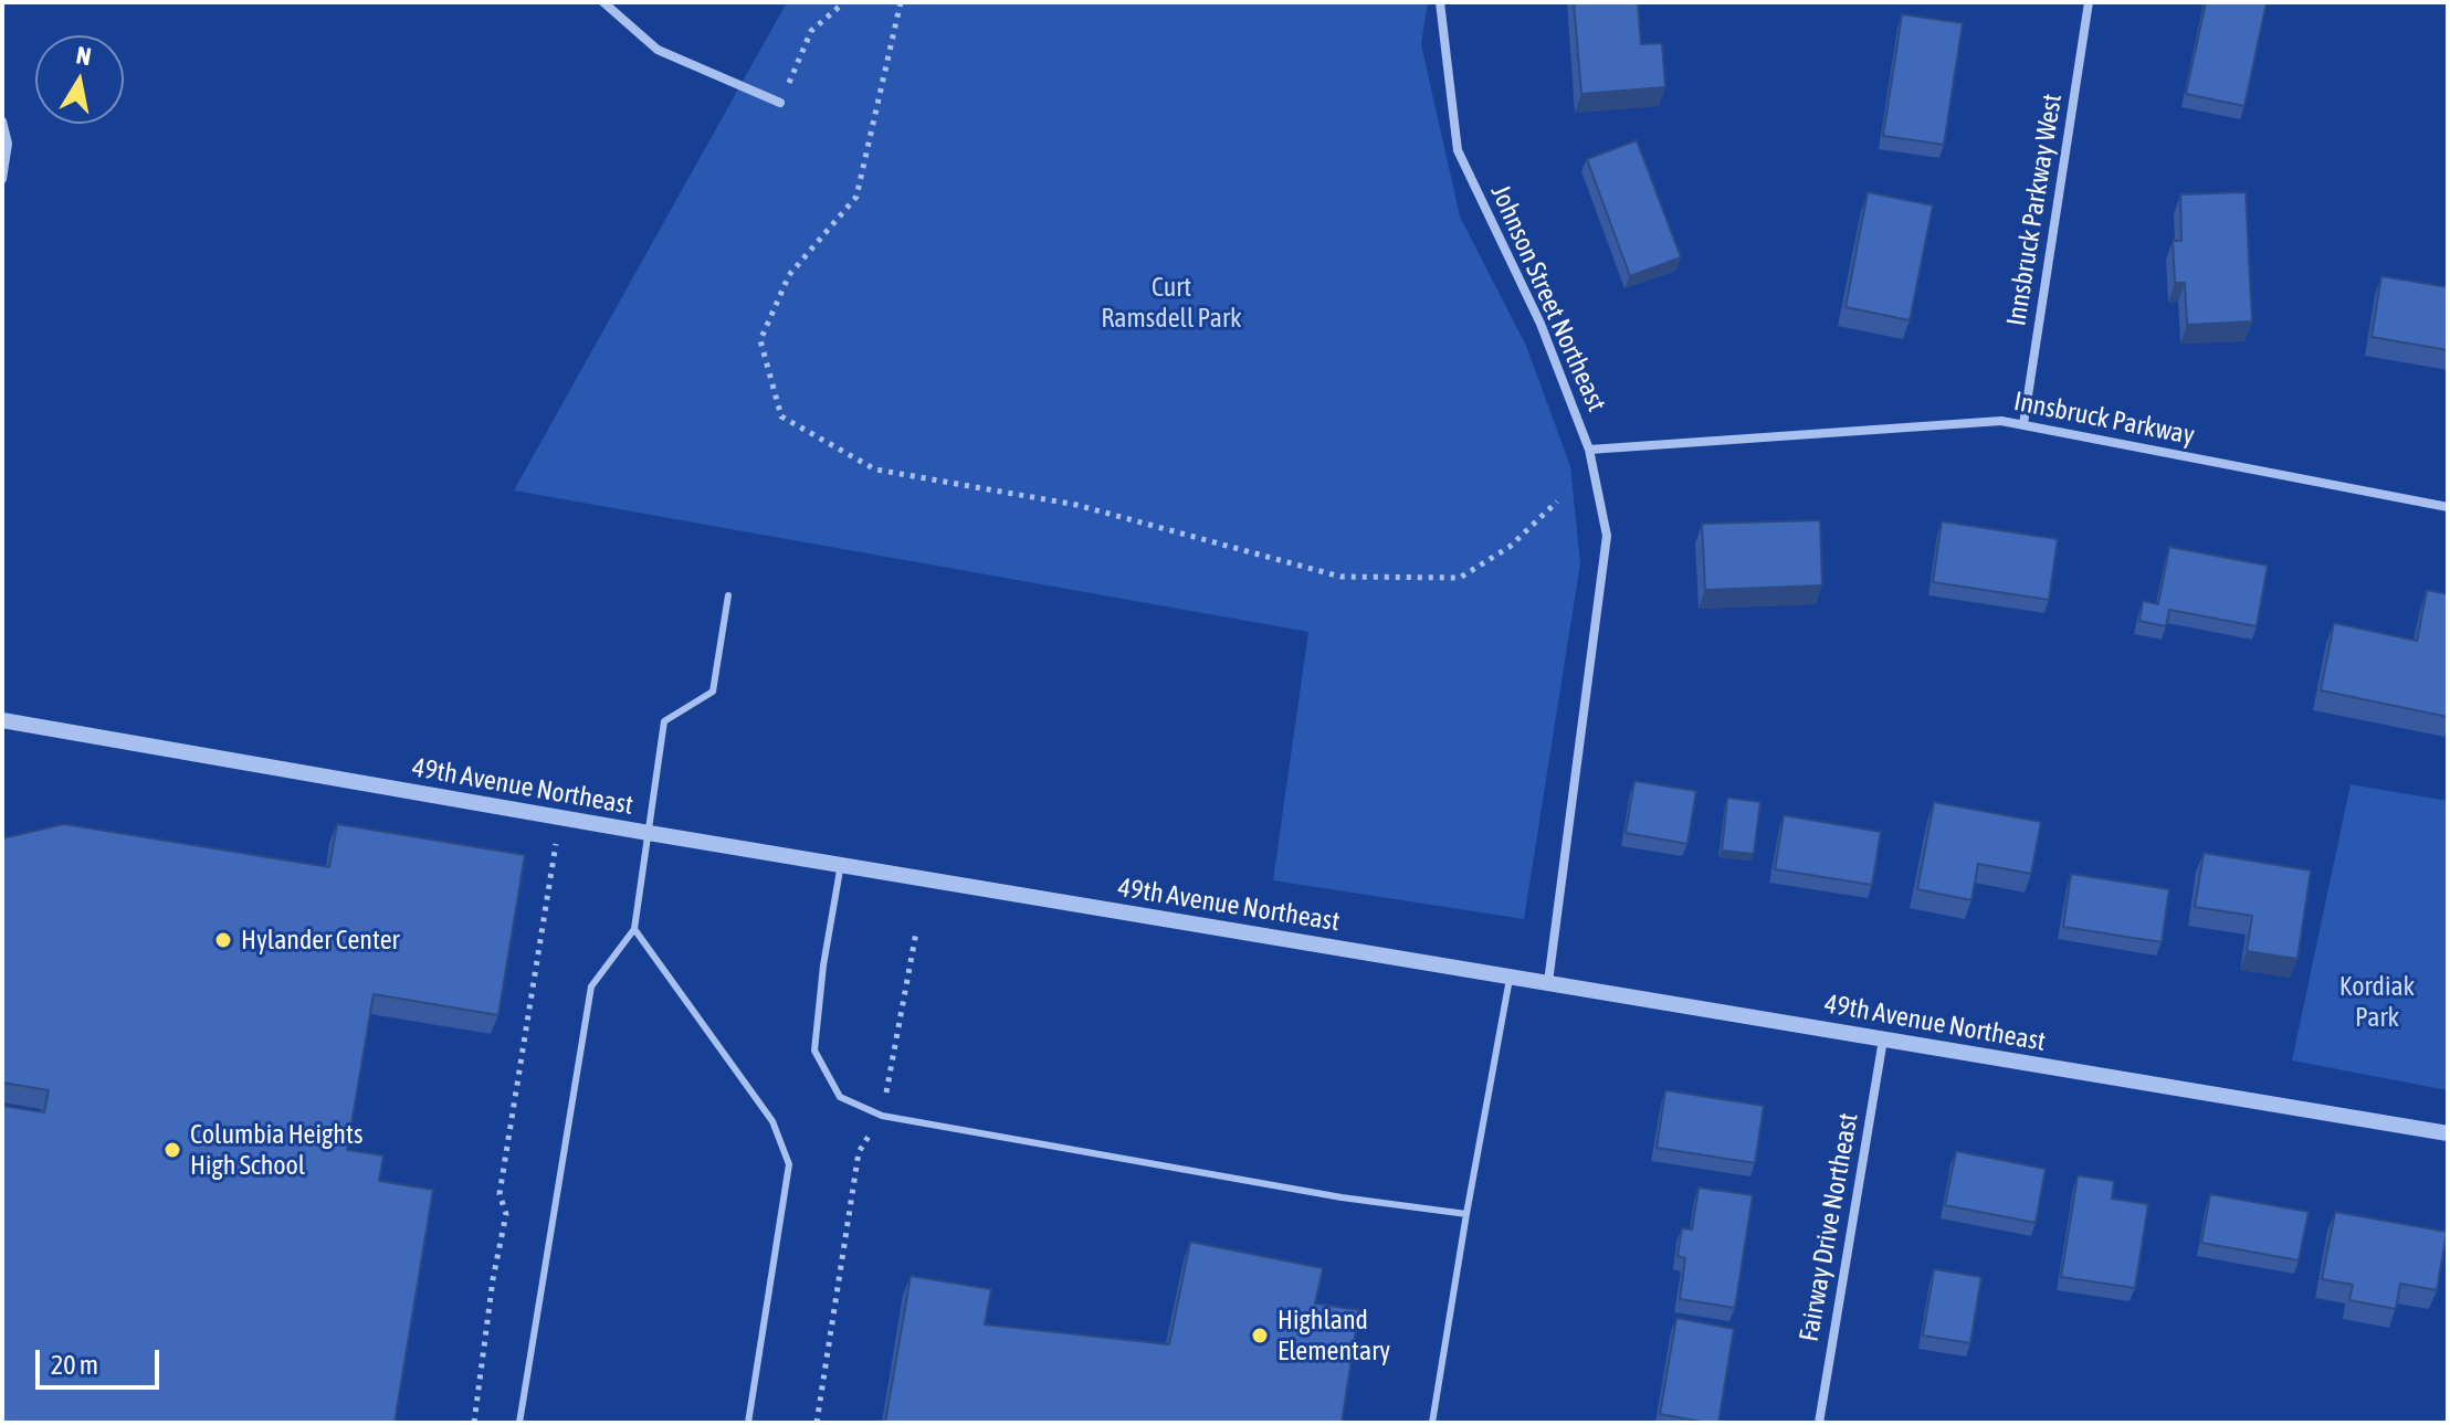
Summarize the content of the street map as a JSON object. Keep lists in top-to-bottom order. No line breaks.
{"streets":{"street":["Innsbruck Parkway West","Johnson Street Northeast","Innsbruck Parkway","49th Avenue Northeast","Fairway Drive Northeast"]},"crossings":[["Innsbruck Parkway West","Innsbruck Parkway"],["Johnson Street Northeast","Innsbruck Parkway"],["Johnson Street Northeast","49th Avenue Northeast"],["49th Avenue Northeast","Fairway Drive Northeast"]],"parks":["Curt Ramsdell Park","Kordiak Park"],"places":["Hylander Center","Columbia Heights High School","Highland Elementary"],"scale_bar":"20 m","north":"top"}
